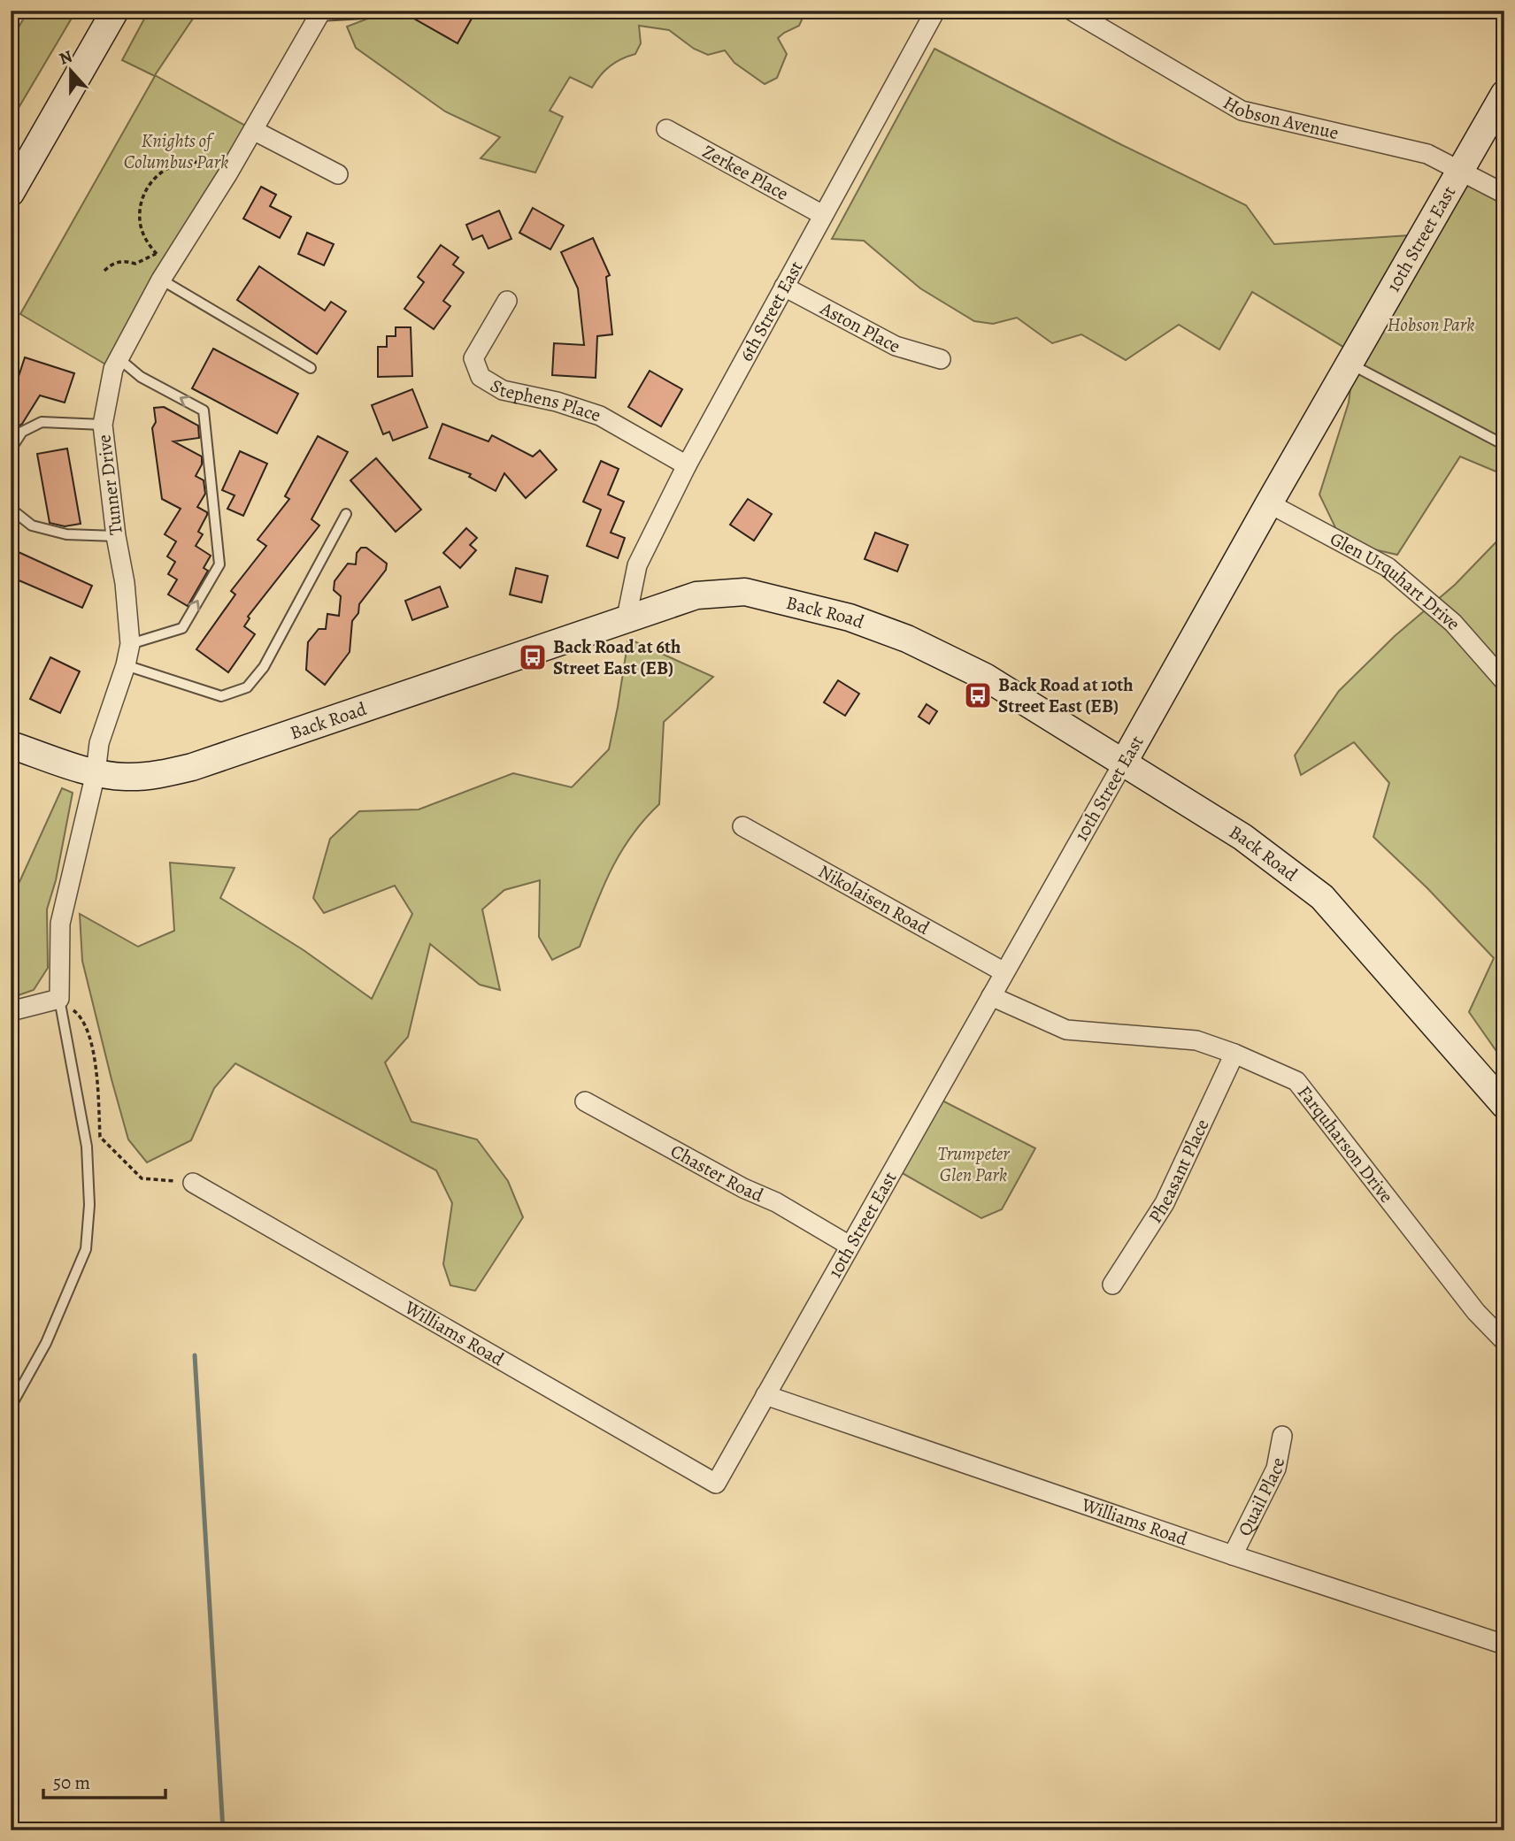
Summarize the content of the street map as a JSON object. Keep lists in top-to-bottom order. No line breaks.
{"streets":{"street":["Hobson Avenue","Zerkee Place","10th Street East","6th Street East","Aston Place","Stephens Place","Tunner Drive","Glen Urquhart Drive","Back Road","Nikolaisen Road","Farquharson Drive","Pheasant Place","Chaster Road","Williams Road","Quail Place"]},"crossings":[["Hobson Avenue","10th Street East"],["Zerkee Place","6th Street East"],["10th Street East","Glen Urquhart Drive"],["10th Street East","Back Road"],["10th Street East","Nikolaisen Road"],["10th Street East","Farquharson Drive"],["10th Street East","Chaster Road"],["10th Street East","Williams Road"],["6th Street East","Aston Place"],["6th Street East","Stephens Place"],["6th Street East","Back Road"],["Tunner Drive","Back Road"],["Farquharson Drive","Pheasant Place"],["Williams Road","Quail Place"]],"parks":["Knights of Columbus Park","Hobson Park","Trumpeter Glen Park"],"places":{"bus stop":["Back Road at 6th Street East (EB)","Back Road at 10th Street East (EB)"]},"scale_bar":"50 m","north":"top"}
